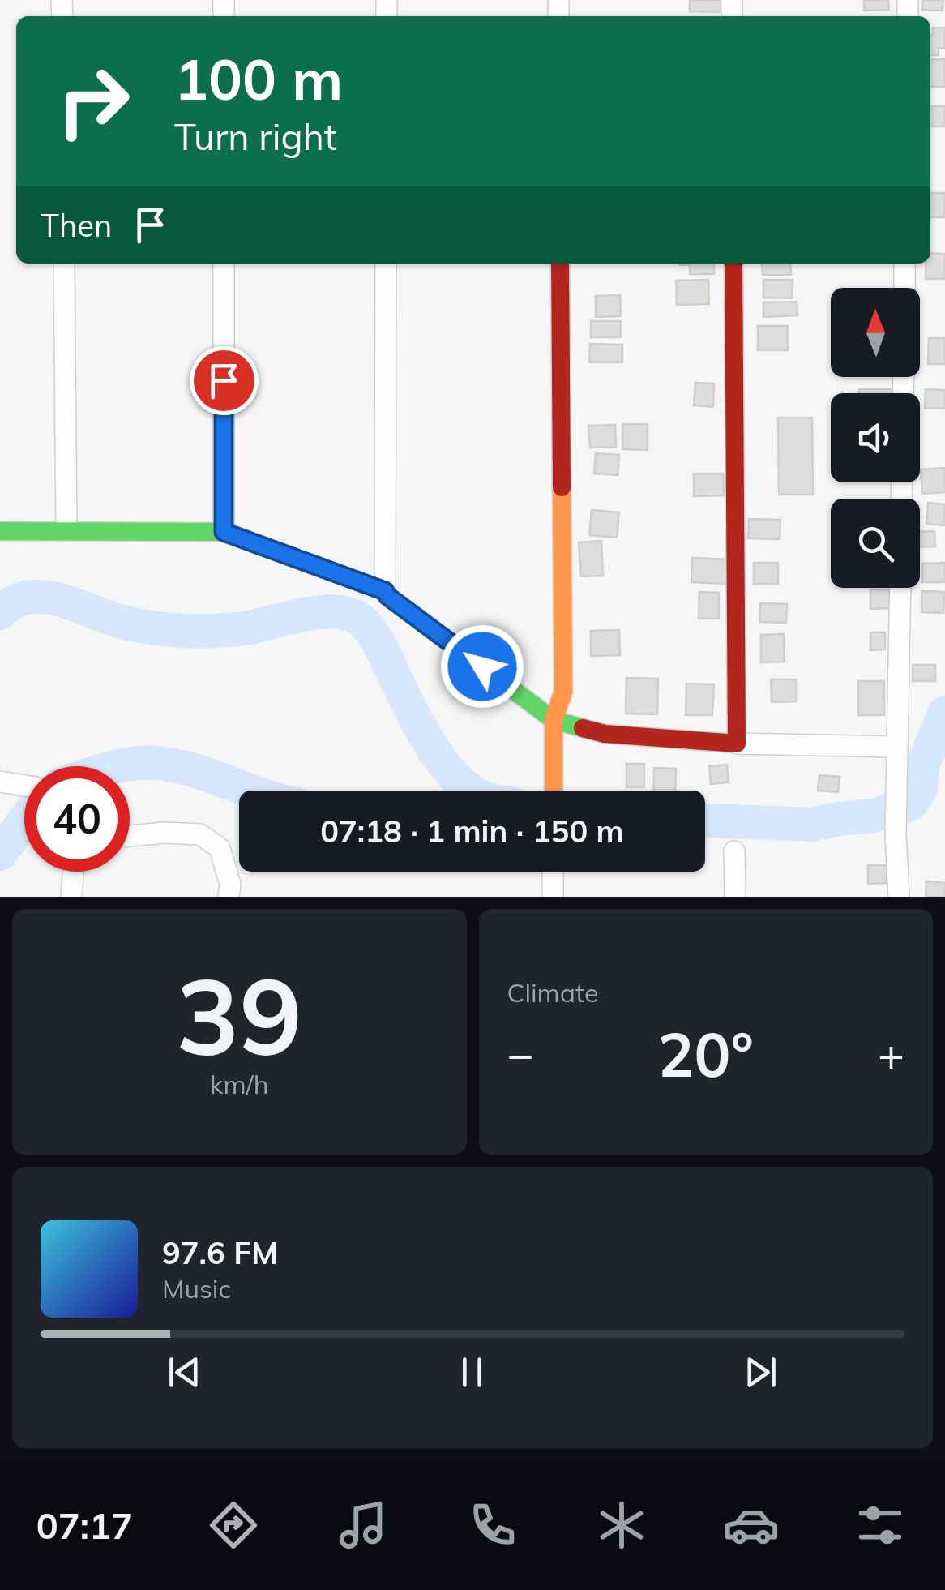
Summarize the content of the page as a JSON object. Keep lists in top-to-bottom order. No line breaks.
{"north":"top","page":{"turn":["100 m","Turn right"],"then":"Then","limit":"40","trip":"07:18 · 1 min · 150 m","tile":[["39","km/h"],"Climate"],"heat":["−","20°","+"],"song":["97.6 FM","Music"],"tabs":"07:17"}}
